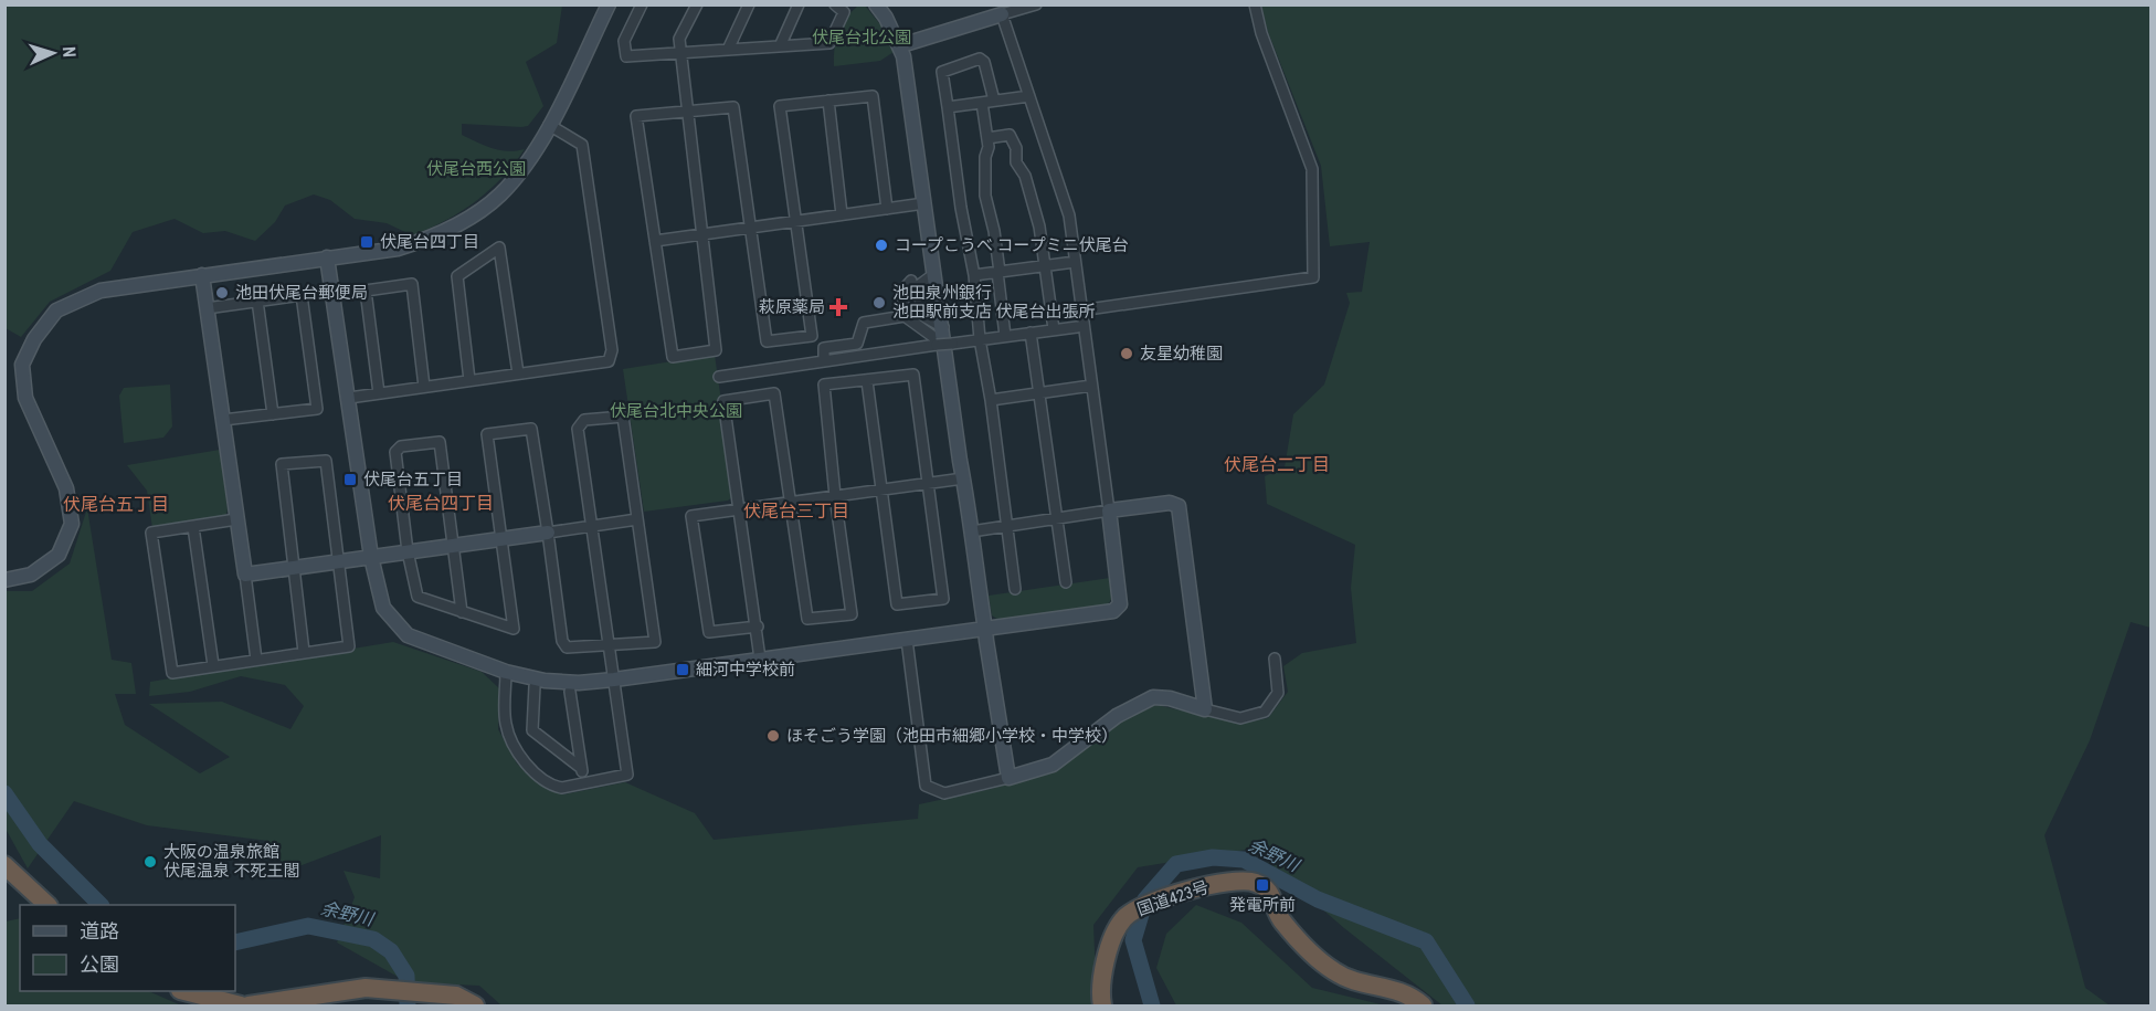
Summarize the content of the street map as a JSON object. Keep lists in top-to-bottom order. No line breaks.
{"streets":{"highway":["国道423号"]},"districts":["伏尾台二丁目","伏尾台四丁目","伏尾台五丁目","伏尾台三丁目"],"water":["余野川"],"parks":["伏尾台北公園","伏尾台⻄公園","伏尾台北中央公園"],"places":{"transit":["伏尾台四丁目","伏尾台五丁目","細河中学校前","発電所前"],"other":["コープこうべ コープミニ伏尾台","池田伏尾台郵便局","池田泉州銀行 池田駅前支店 伏尾台出張所","友星幼稚園","ほそごう学園（池田市細郷小学校・中学校）","大阪の温泉旅館 伏尾温泉 不死王閣"],"health":["萩原薬局"]},"legend":["道路","公園"],"north":"right"}
